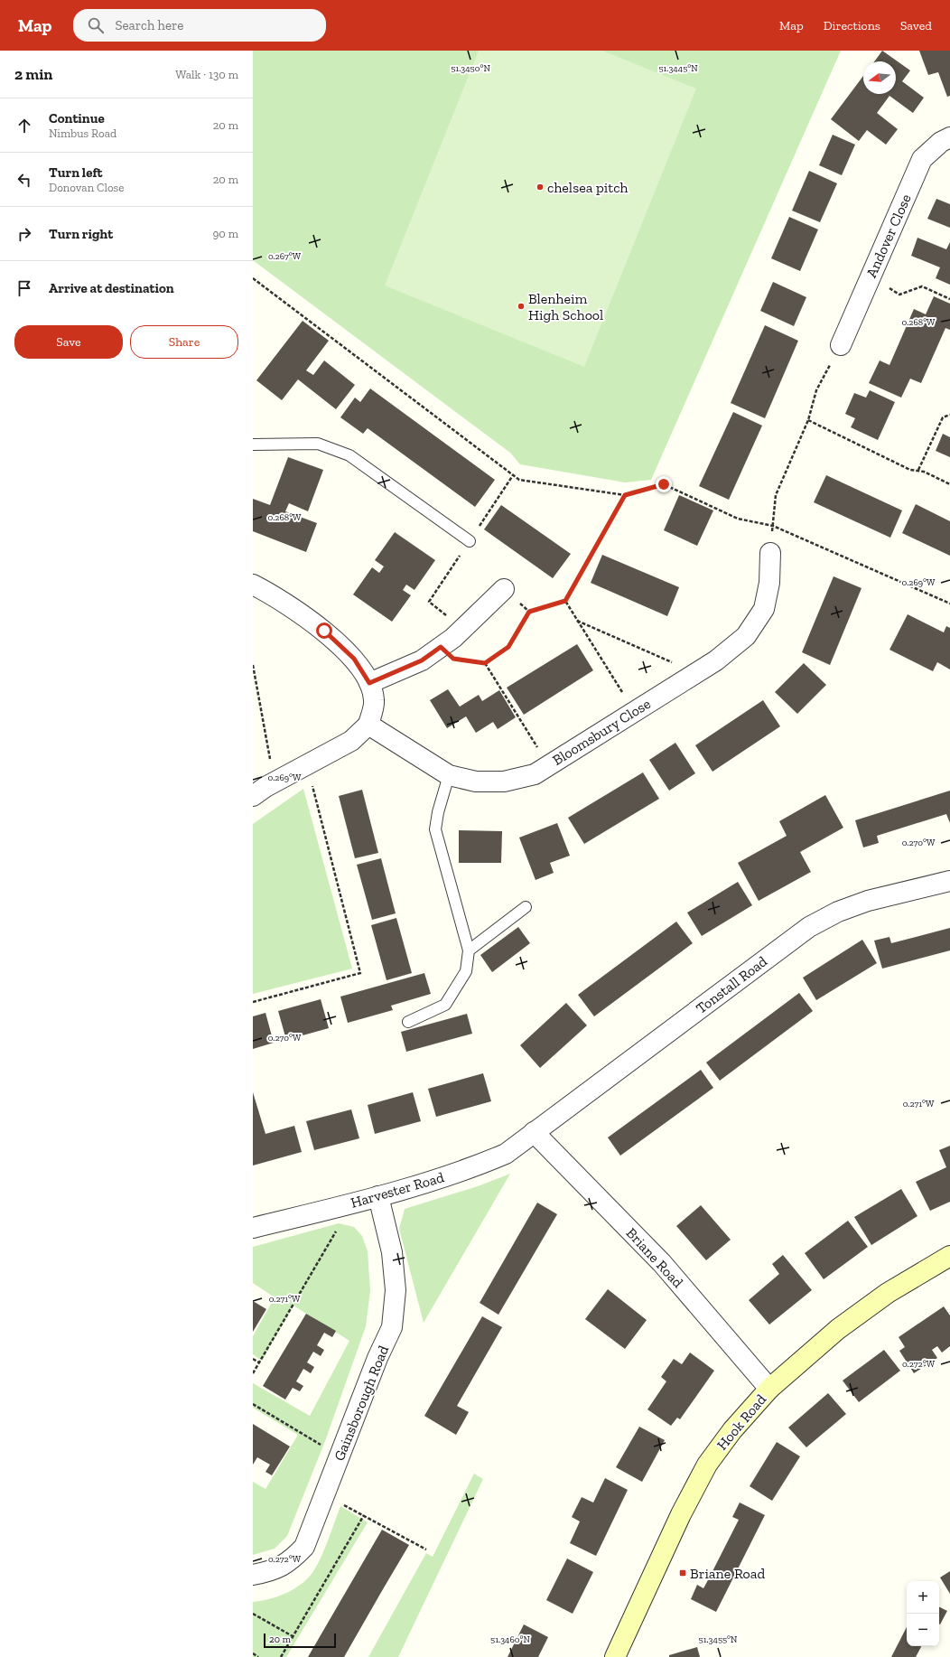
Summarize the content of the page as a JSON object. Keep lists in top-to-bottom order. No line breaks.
{"streets":{"main road":["Hook Road"],"street":["Andover Close","Bloomsbury Close","Tonstall Road","Harvester Road","Briane Road","Gainsborough Road"]},"crossings":[["Tonstall Road","Harvester Road"],["Tonstall Road","Briane Road"],["Harvester Road","Briane Road"],["Harvester Road","Gainsborough Road"],["Briane Road","Hook Road"]],"places":{"other":["chelsea pitch","Blenheim High School"],"transit":["Briane Road"]},"scale_bar":"20 m","north":"left","page":{"header":"Map","search":"Search here","nav":["Map","Directions","Saved"],"heading":["2 min","Walk · 130 m"],"list":[["Continue","Nimbus Road","20 m"],["Turn left","Donovan Close","20 m"],["Turn right","90 m"],"Arrive at destination"],"buttons":["Save","Share"],"map_buttons":["+","−"],"scale":"20 m"},"coordinates":["51.3450°N","51.3445°N","0.267°W","0.268°W","0.269°W","0.270°W","0.271°W","0.272°W","51.3460°N","51.3455°N"]}
